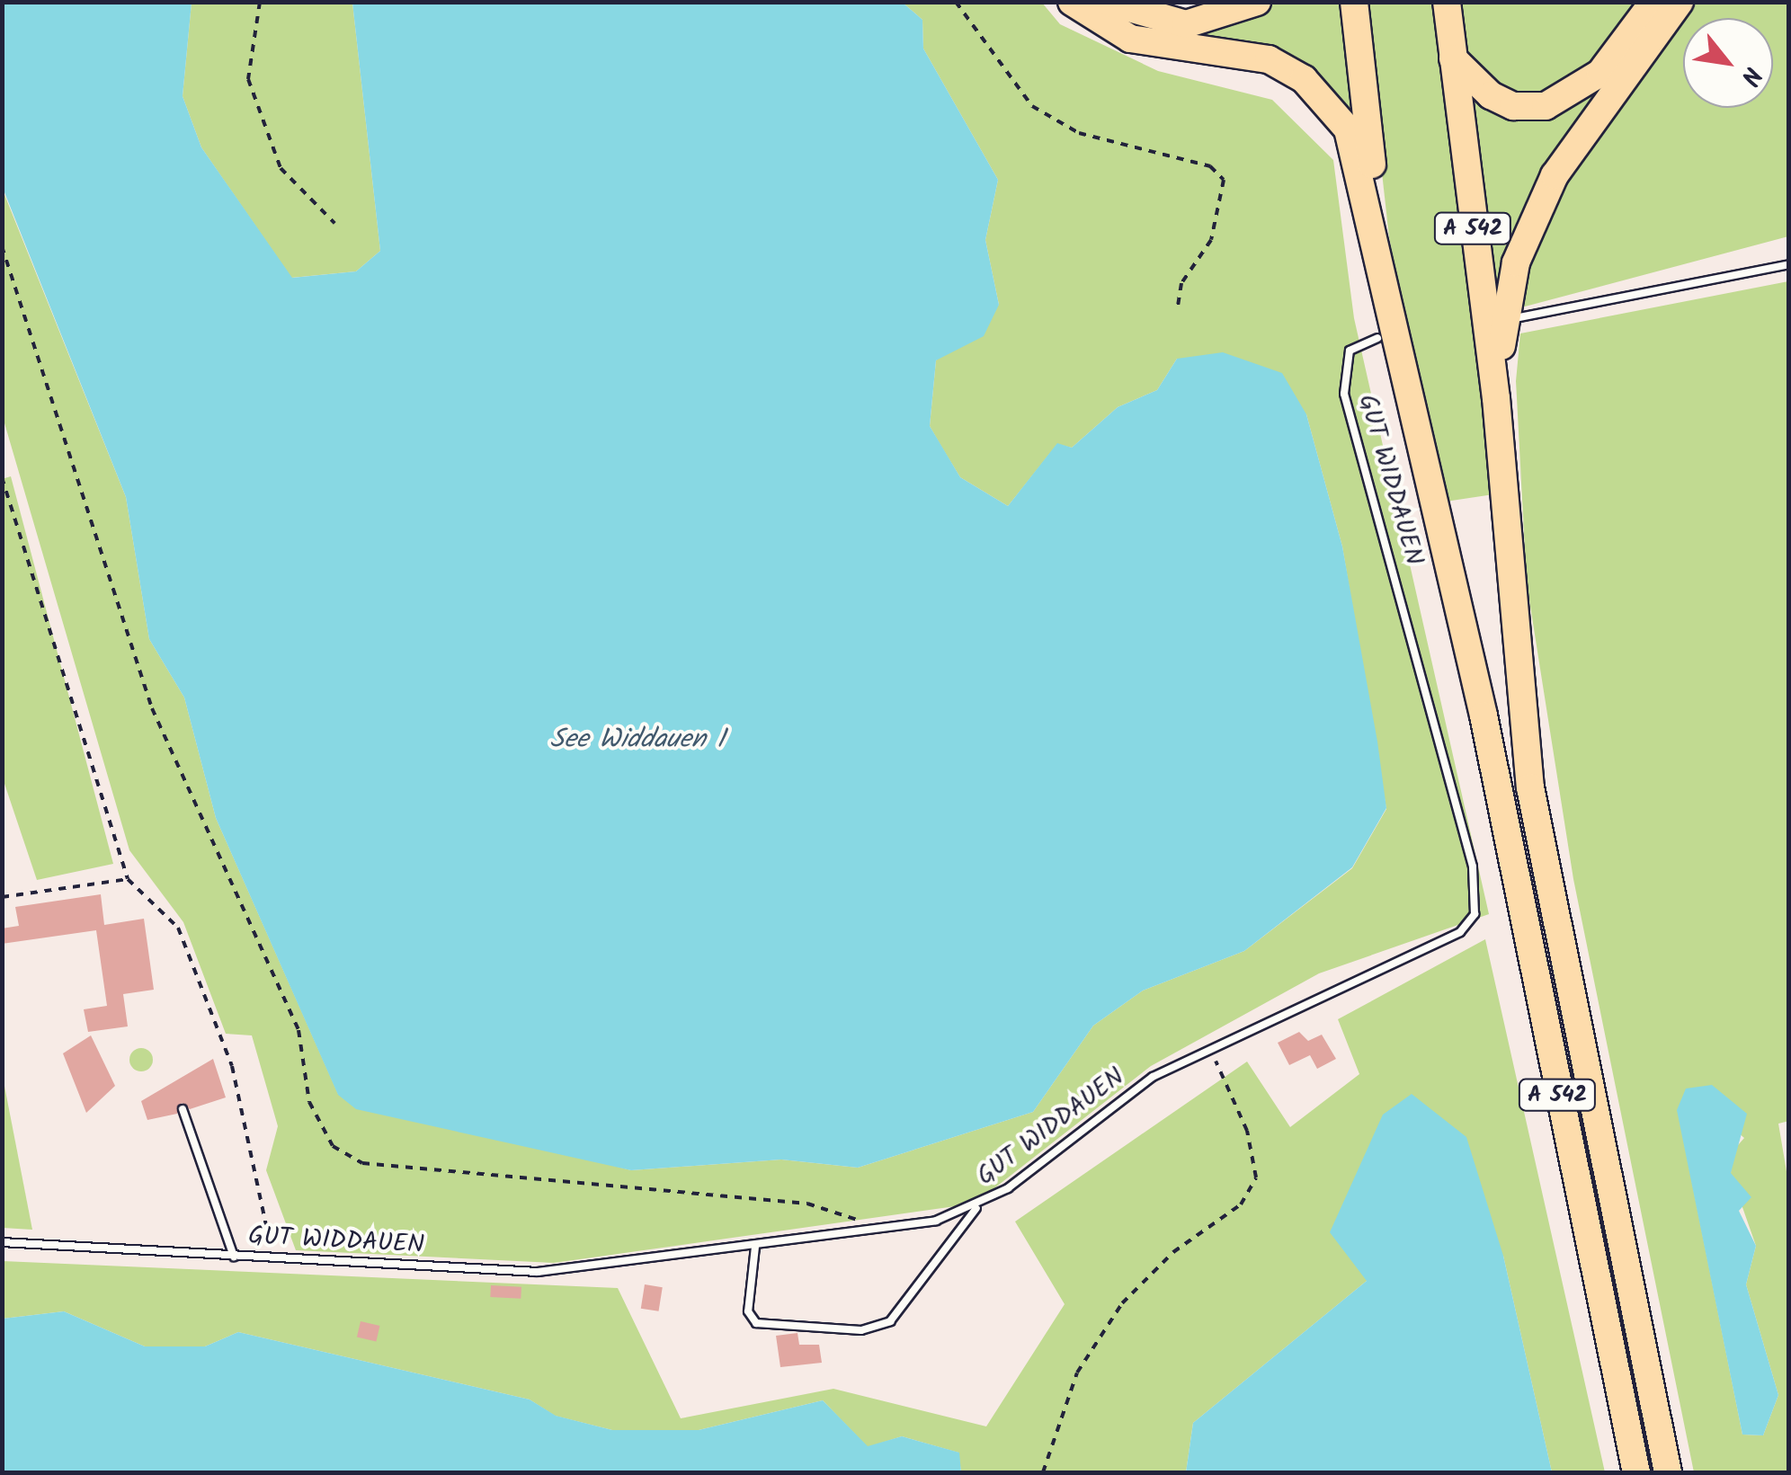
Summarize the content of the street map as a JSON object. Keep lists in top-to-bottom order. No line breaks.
{"streets":{"highway":["A 542"],"lane":["GUT WIDDAUEN"]},"water":["See Widdauen 1"],"north":"bottom right"}
